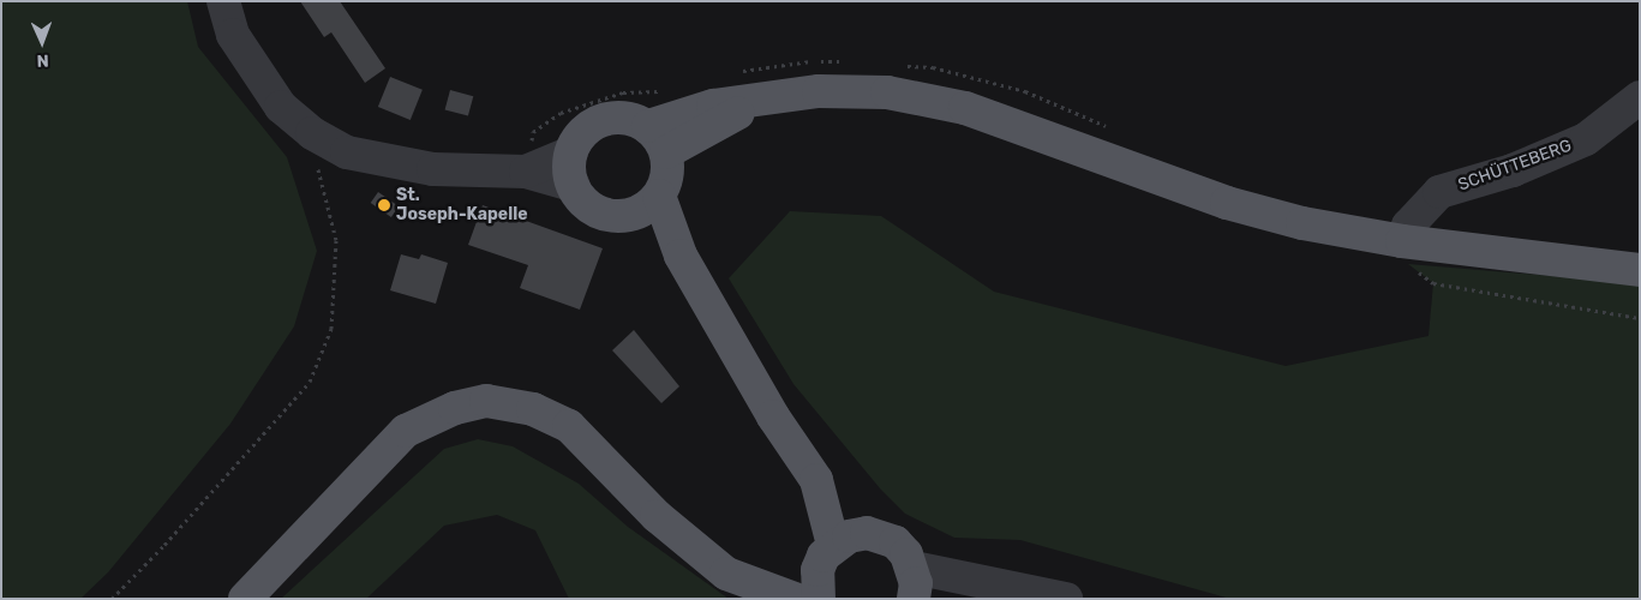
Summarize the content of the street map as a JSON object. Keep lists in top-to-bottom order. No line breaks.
{"streets":{"street":["SCHÜTTEBERG"]},"places":["St. Joseph-Kapelle"],"north":"bottom"}
